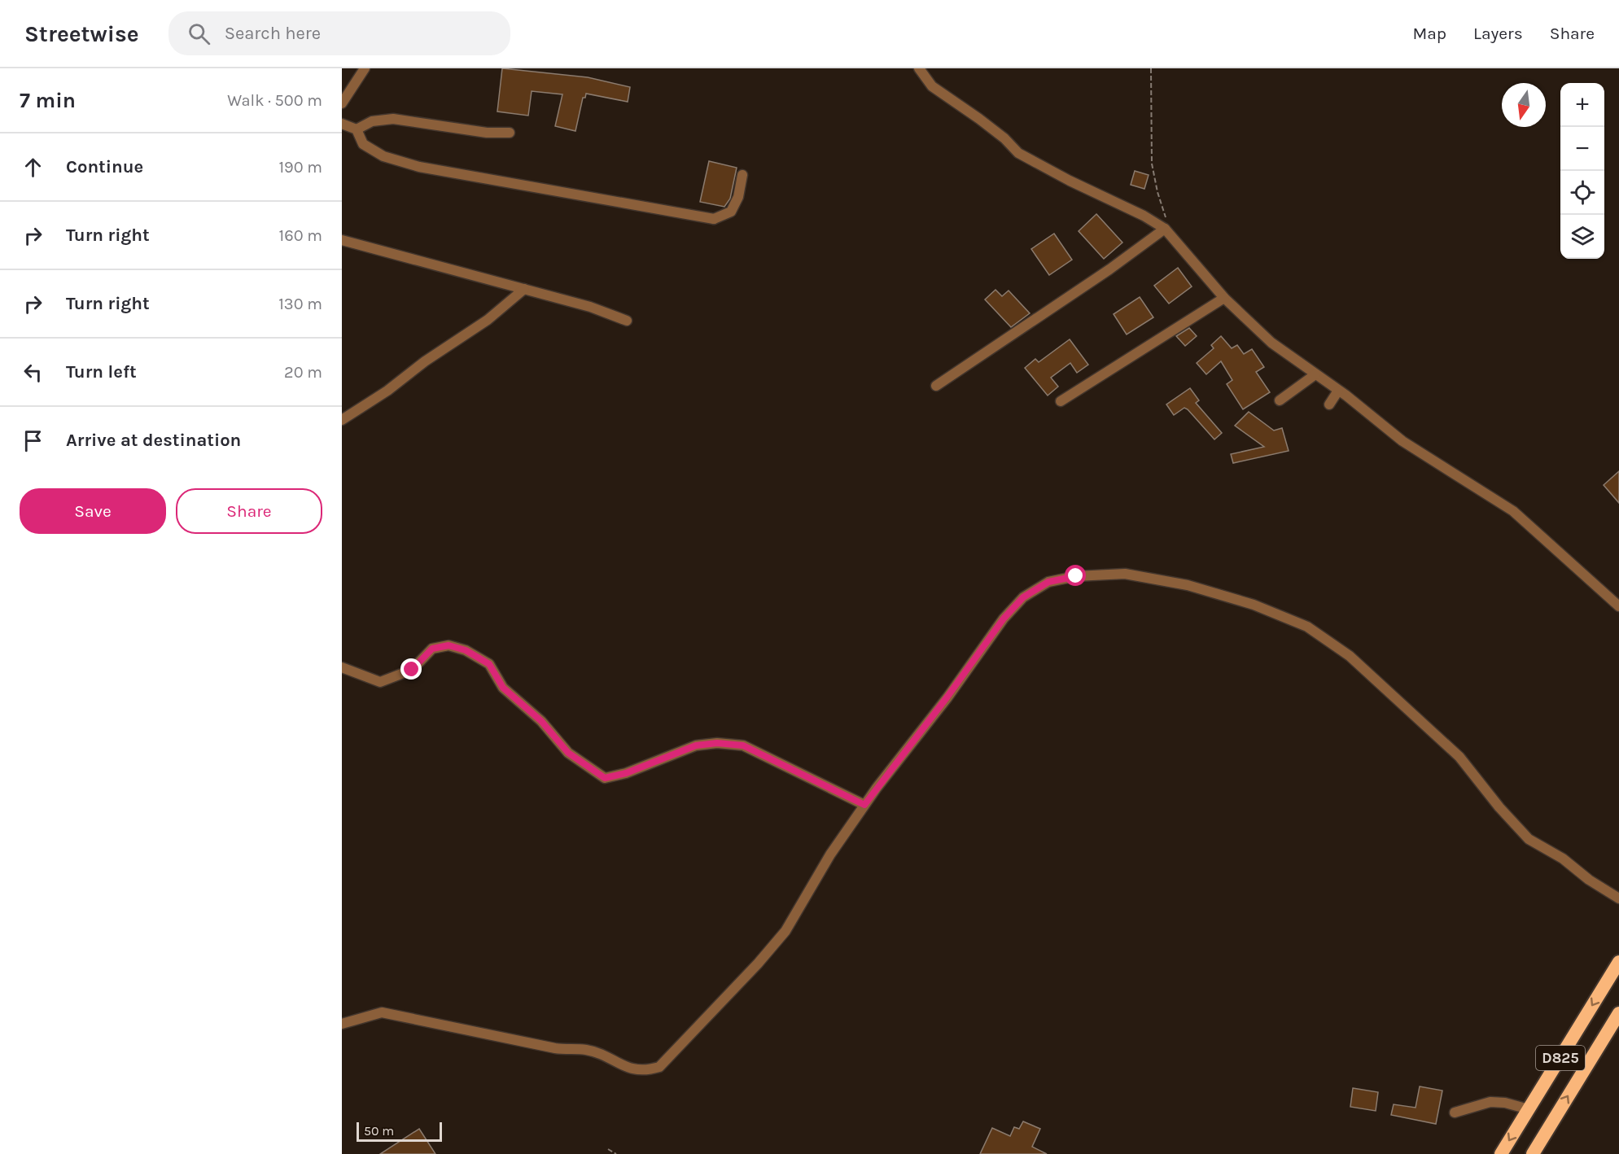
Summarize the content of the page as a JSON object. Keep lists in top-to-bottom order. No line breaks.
{"streets":{"highway":["D825"]},"scale_bar":"50 m","north":"bottom","page":{"header":"Streetwise","search":"Search here","nav":["Map","Layers","Share"],"heading":["7 min","Walk · 500 m"],"map_buttons":["+","−"],"list":[["Continue","190 m"],["Turn right","160 m"],["Turn right","130 m"],["Turn left","20 m"],"Arrive at destination"],"buttons":["Save","Share"],"scale":"50 m"}}
